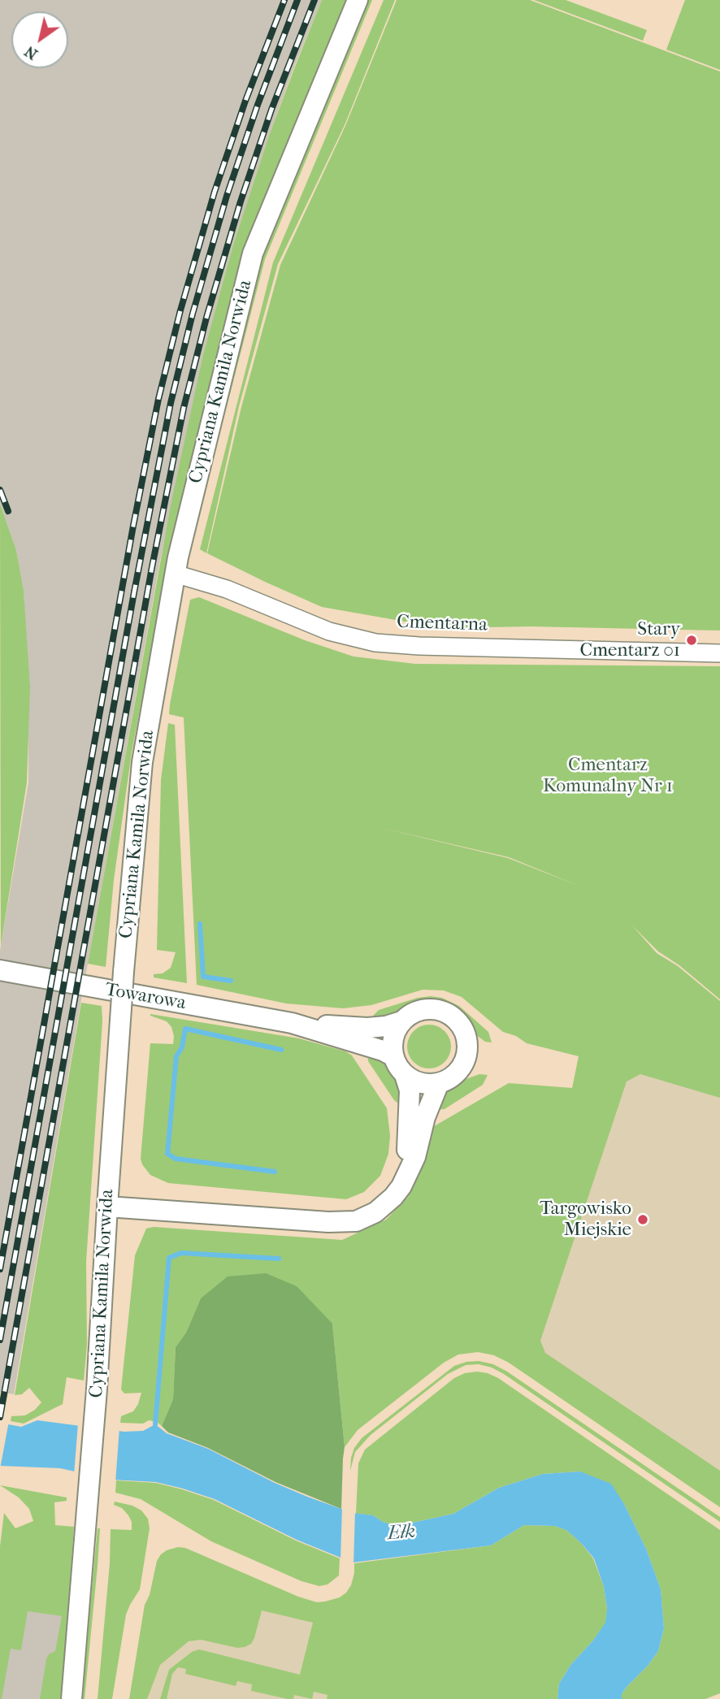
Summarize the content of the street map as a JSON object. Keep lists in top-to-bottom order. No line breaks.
{"streets":{"street":["Cypriana Kamila Norwida","Cmentarna","Towarowa"]},"crossings":[["Cypriana Kamila Norwida","Cmentarna"]],"water":["Ełk"],"parks":["Cmentarz Komunalny Nr 1"],"places":["Stary Cmentarz 01","Targowisko Miejskie"],"north":"bottom left"}
